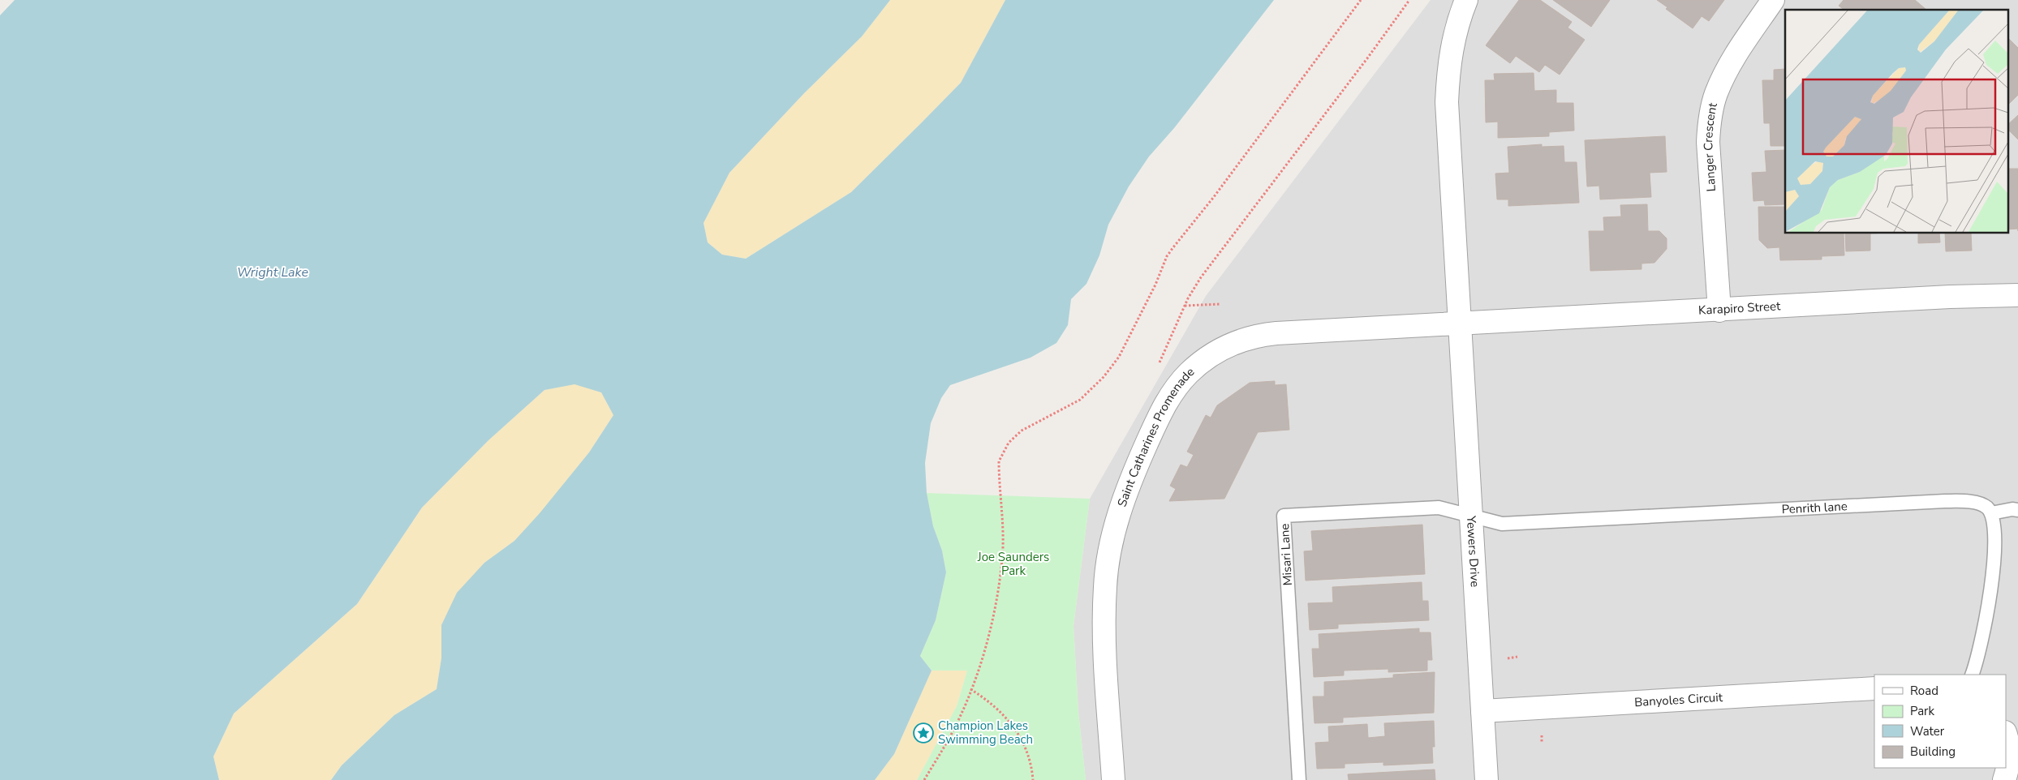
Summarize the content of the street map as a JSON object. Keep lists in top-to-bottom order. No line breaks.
{"streets":{"street":["Langer Crescent","Karapiro Street","Saint Catharines Promenade","Yewers Drive","Banyoles Circuit"],"lane":["Penrith lane","Misari Lane"]},"crossings":[["Langer Crescent","Karapiro Street"],["Karapiro Street","Saint Catharines Promenade"],["Karapiro Street","Yewers Drive"],["Saint Catharines Promenade","Yewers Drive"],["Penrith lane","Yewers Drive"],["Penrith lane","Misari Lane"],["Yewers Drive","Misari Lane"],["Yewers Drive","Banyoles Circuit"]],"water":["Wright Lake"],"parks":["Joe Saunders Park"],"places":{"place":["Champion Lakes Swimming Beach"]},"legend":["Road","Park","Water","Building"]}
